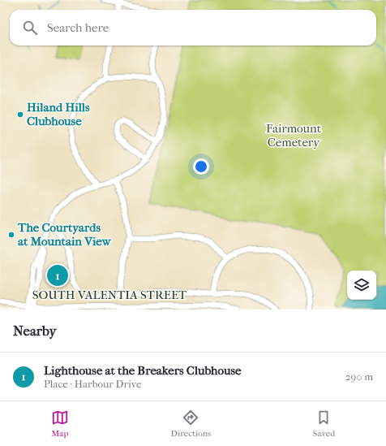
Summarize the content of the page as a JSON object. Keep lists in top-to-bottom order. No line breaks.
{"streets":{"street":["SOUTH VALENTIA STREET"]},"parks":["Fairmount Cemetery"],"places":["Hiland Hills Clubhouse","The Courtyards at Mountain View"],"page":{"search":"Search here","pins":"1","heading":"Nearby","list":[{"mark":"1","name":"Lighthouse at the Breakers Clubhouse","note":"Place · Harbour Drive","value":"290 m"}],"nav":["Map","Directions","Saved"]}}
